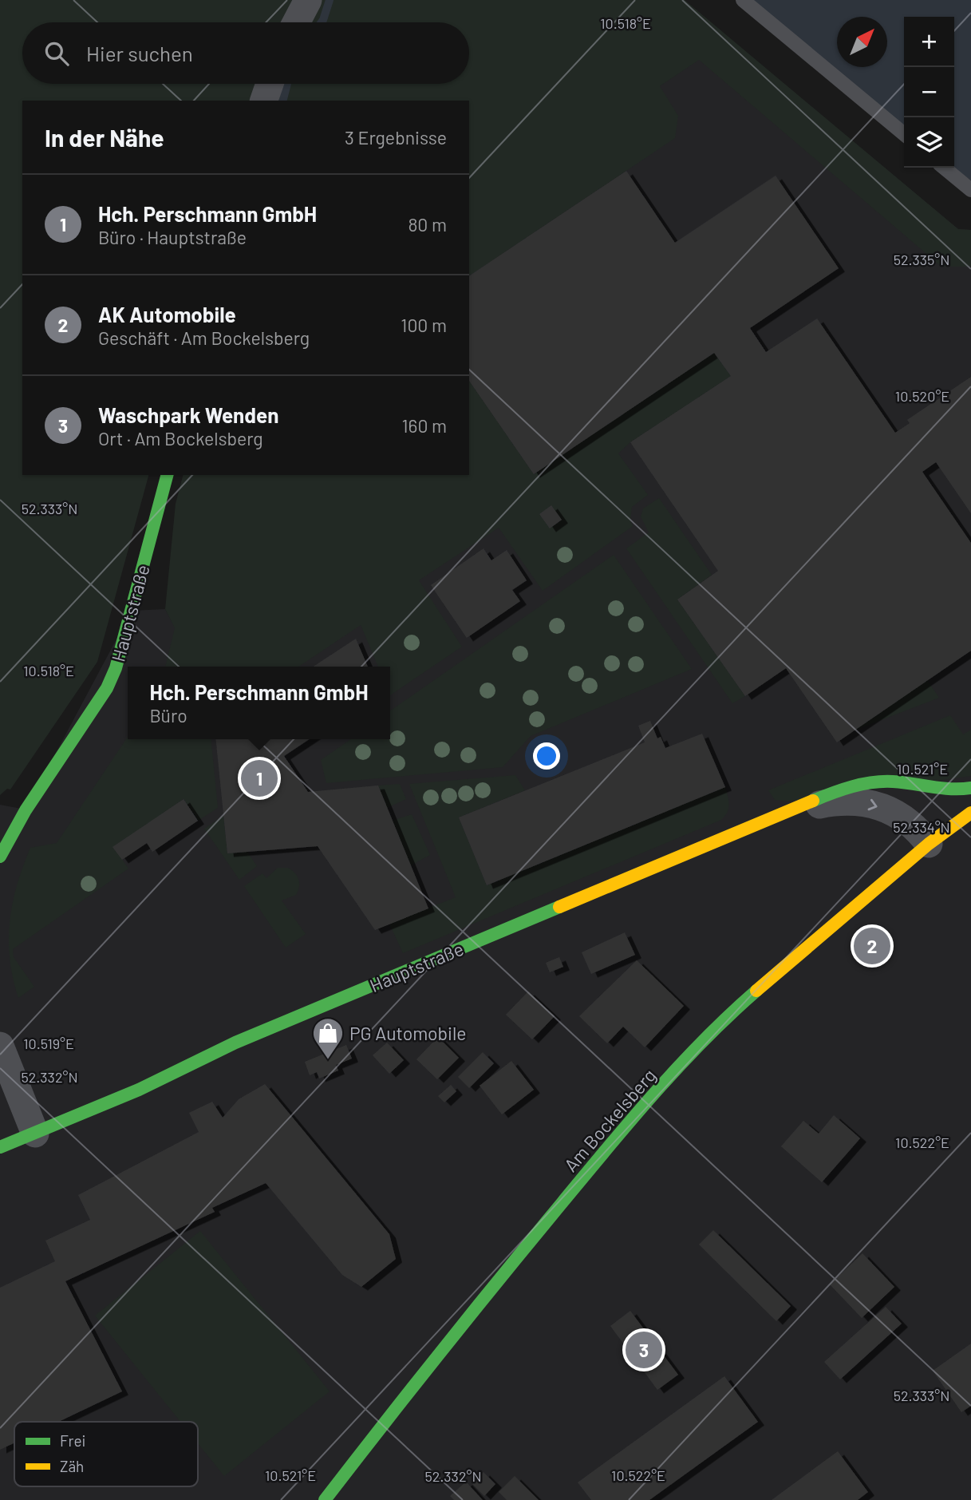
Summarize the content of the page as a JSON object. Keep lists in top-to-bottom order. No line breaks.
{"streets":{"street":["Hauptstraße","Am Bockelsberg"]},"crossings":[["Hauptstraße","Am Bockelsberg"]],"places":{"shop":["PG Automobile"]},"legend":["Frei","Zäh"],"north":"top right","page":{"map_buttons":["+","−"],"search":"Hier suchen","heading":["In der Nähe","3 Ergebnisse"],"list":[{"mark":"1","name":"Hch. Perschmann GmbH","note":"Büro · Hauptstraße","value":"80 m"},{"mark":"2","name":"AK Automobile","note":"Geschäft · Am Bockelsberg","value":"100 m"},{"mark":"3","name":"Waschpark Wenden","note":"Ort · Am Bockelsberg","value":"160 m"}],"popup":["Hch. Perschmann GmbH","Büro"],"pins":["1","2","3"]},"coordinates":["10.518°E","52.335°N","10.520°E","52.333°N","10.521°E","52.334°N","10.519°E","52.332°N","10.522°E"]}
